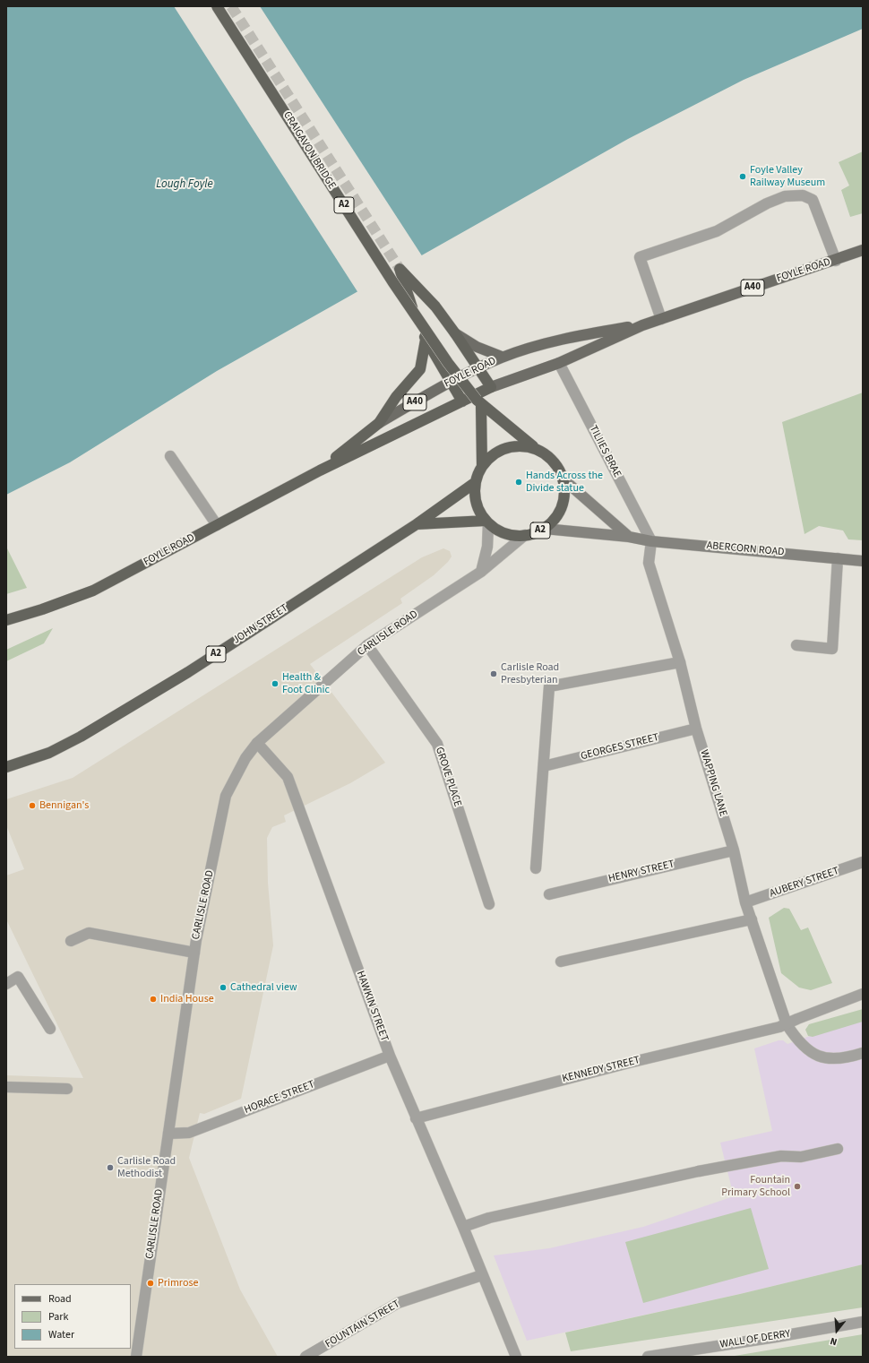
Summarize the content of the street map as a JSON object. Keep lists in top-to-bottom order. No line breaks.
{"streets":{"highway":["CRAIGAVON BRIDGE","A2","FOYLE ROAD","JOHN STREET"],"main road":["A40","ABERCORN ROAD"],"street":["TILIIES BRAE","CARLISLE ROAD","GEORGES STREET","GROVE PLACE","WAPPING LANE","HENRY STREET","AUBERY STREET","HAWKIN STREET","KENNEDY STREET","HORACE STREET","FOUNTAIN STREET","WALL OF DERRY"]},"crossings":[["CRAIGAVON BRIDGE","A2"],["CRAIGAVON BRIDGE","ABERCORN ROAD"],["CRAIGAVON BRIDGE","JOHN STREET"],["CRAIGAVON BRIDGE","CARLISLE ROAD"],["A2","ABERCORN ROAD"],["A2","JOHN STREET"],["A2","CARLISLE ROAD"],["FOYLE ROAD","TILIIES BRAE"],["TILIIES BRAE","ABERCORN ROAD"],["TILIIES BRAE","WAPPING LANE"],["ABERCORN ROAD","JOHN STREET"],["ABERCORN ROAD","CARLISLE ROAD"],["ABERCORN ROAD","WAPPING LANE"],["JOHN STREET","CARLISLE ROAD"],["CARLISLE ROAD","GROVE PLACE"],["CARLISLE ROAD","HAWKIN STREET"],["CARLISLE ROAD","HORACE STREET"],["GEORGES STREET","WAPPING LANE"],["WAPPING LANE","HENRY STREET"],["WAPPING LANE","AUBERY STREET"],["WAPPING LANE","KENNEDY STREET"],["HAWKIN STREET","KENNEDY STREET"],["HAWKIN STREET","HORACE STREET"],["HAWKIN STREET","FOUNTAIN STREET"]],"water":["Lough Foyle"],"places":["Foyle Valley Railway Museum","Hands Across the Divide statue","Carlisle Road Presbyterian","Health & Foot Clinic","Bennigan's","Cathedral view","India House","Carlisle Road Methodist","Fountain Primary School","Primrose"],"legend":["Road","Park","Water"],"north":"bottom"}
